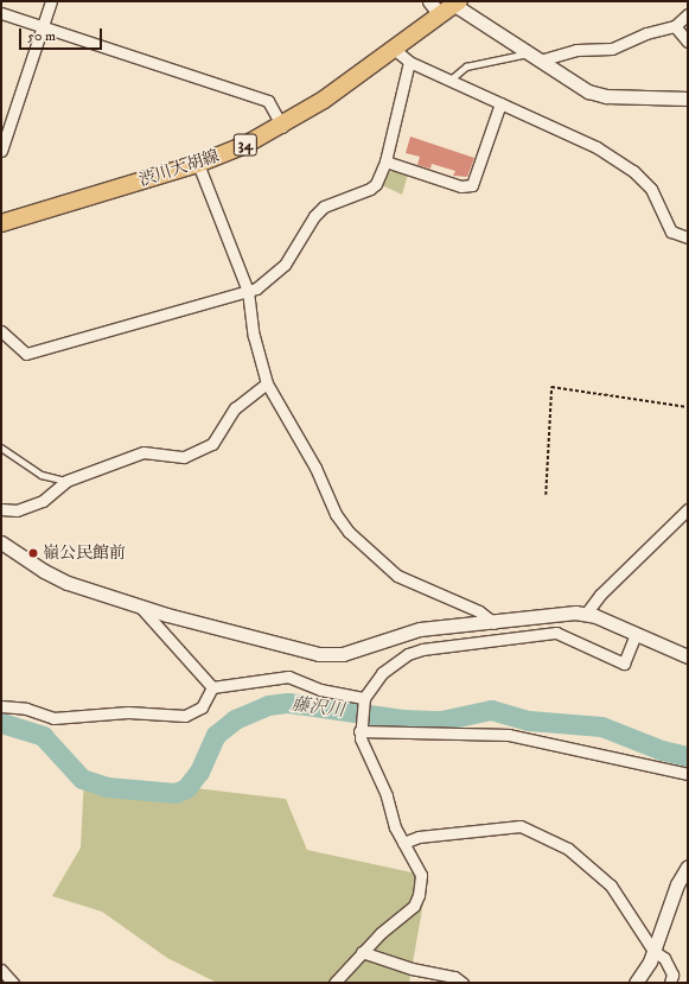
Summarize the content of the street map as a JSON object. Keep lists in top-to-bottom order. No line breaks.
{"streets":{"main road":["34","渋川大胡線"]},"water":["藤沢川"],"places":["嶺公民館前"],"scale_bar":"50 m"}
